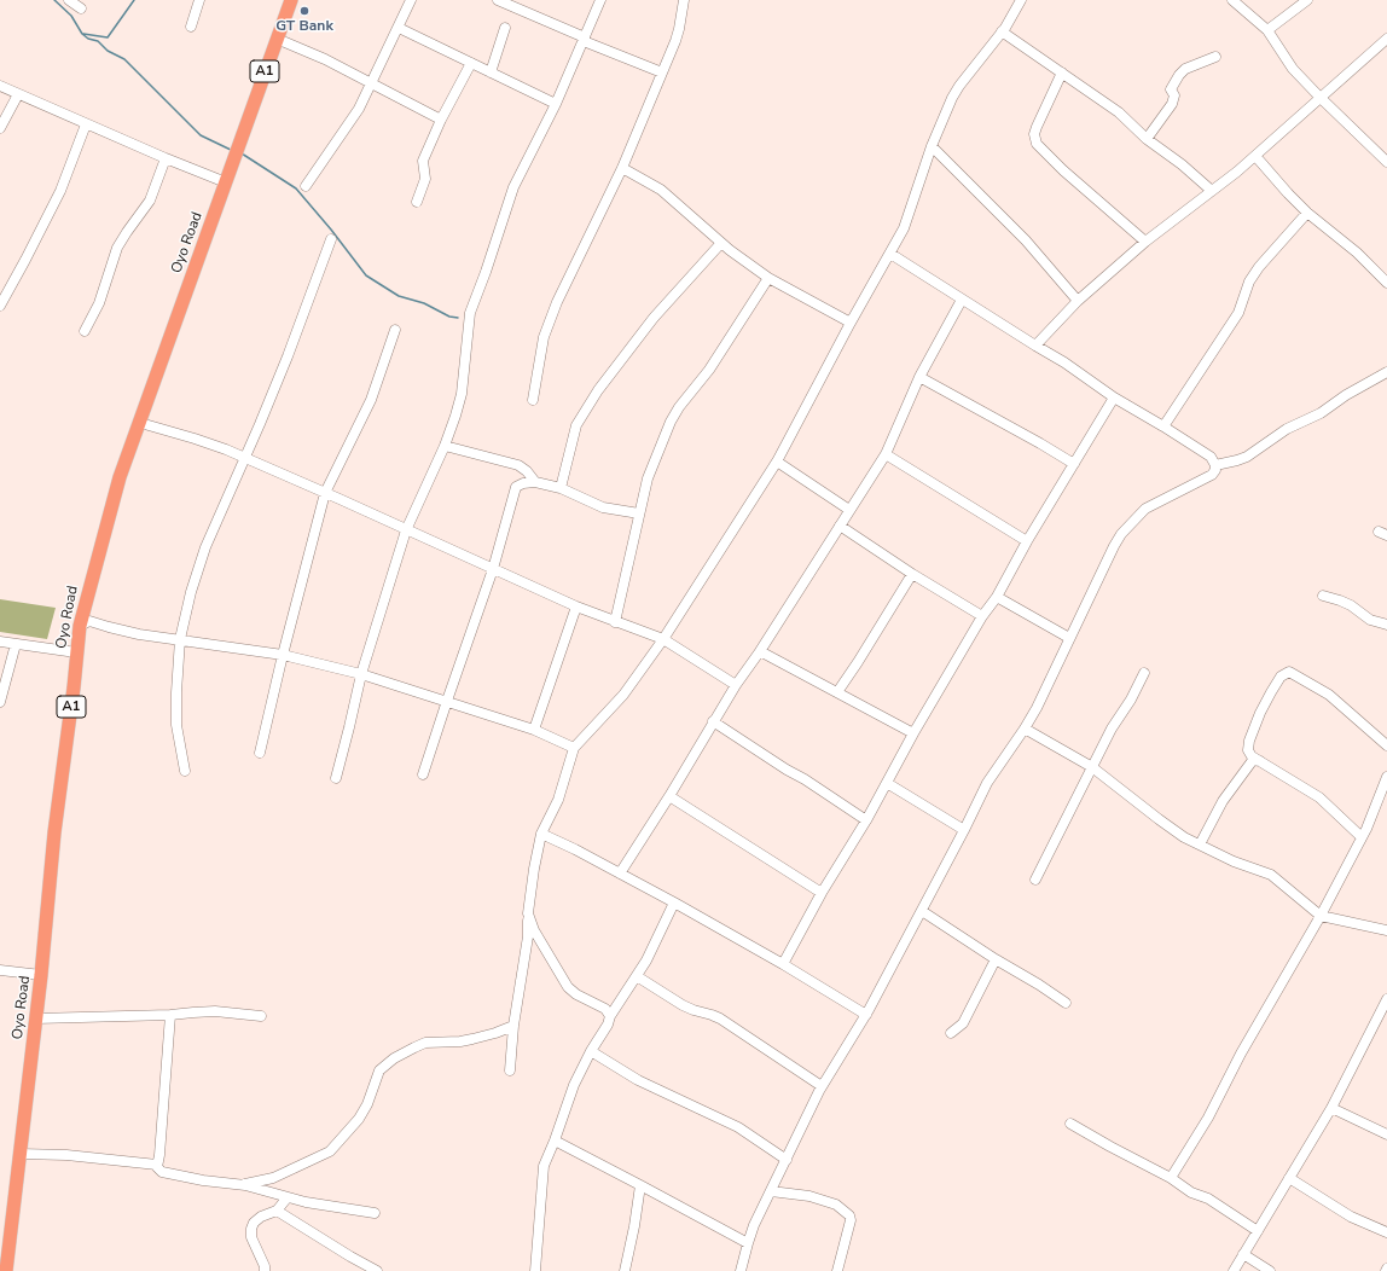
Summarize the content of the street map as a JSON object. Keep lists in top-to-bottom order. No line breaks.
{"streets":{"highway":["A1","Oyo Road"]},"places":["GT Bank"]}
